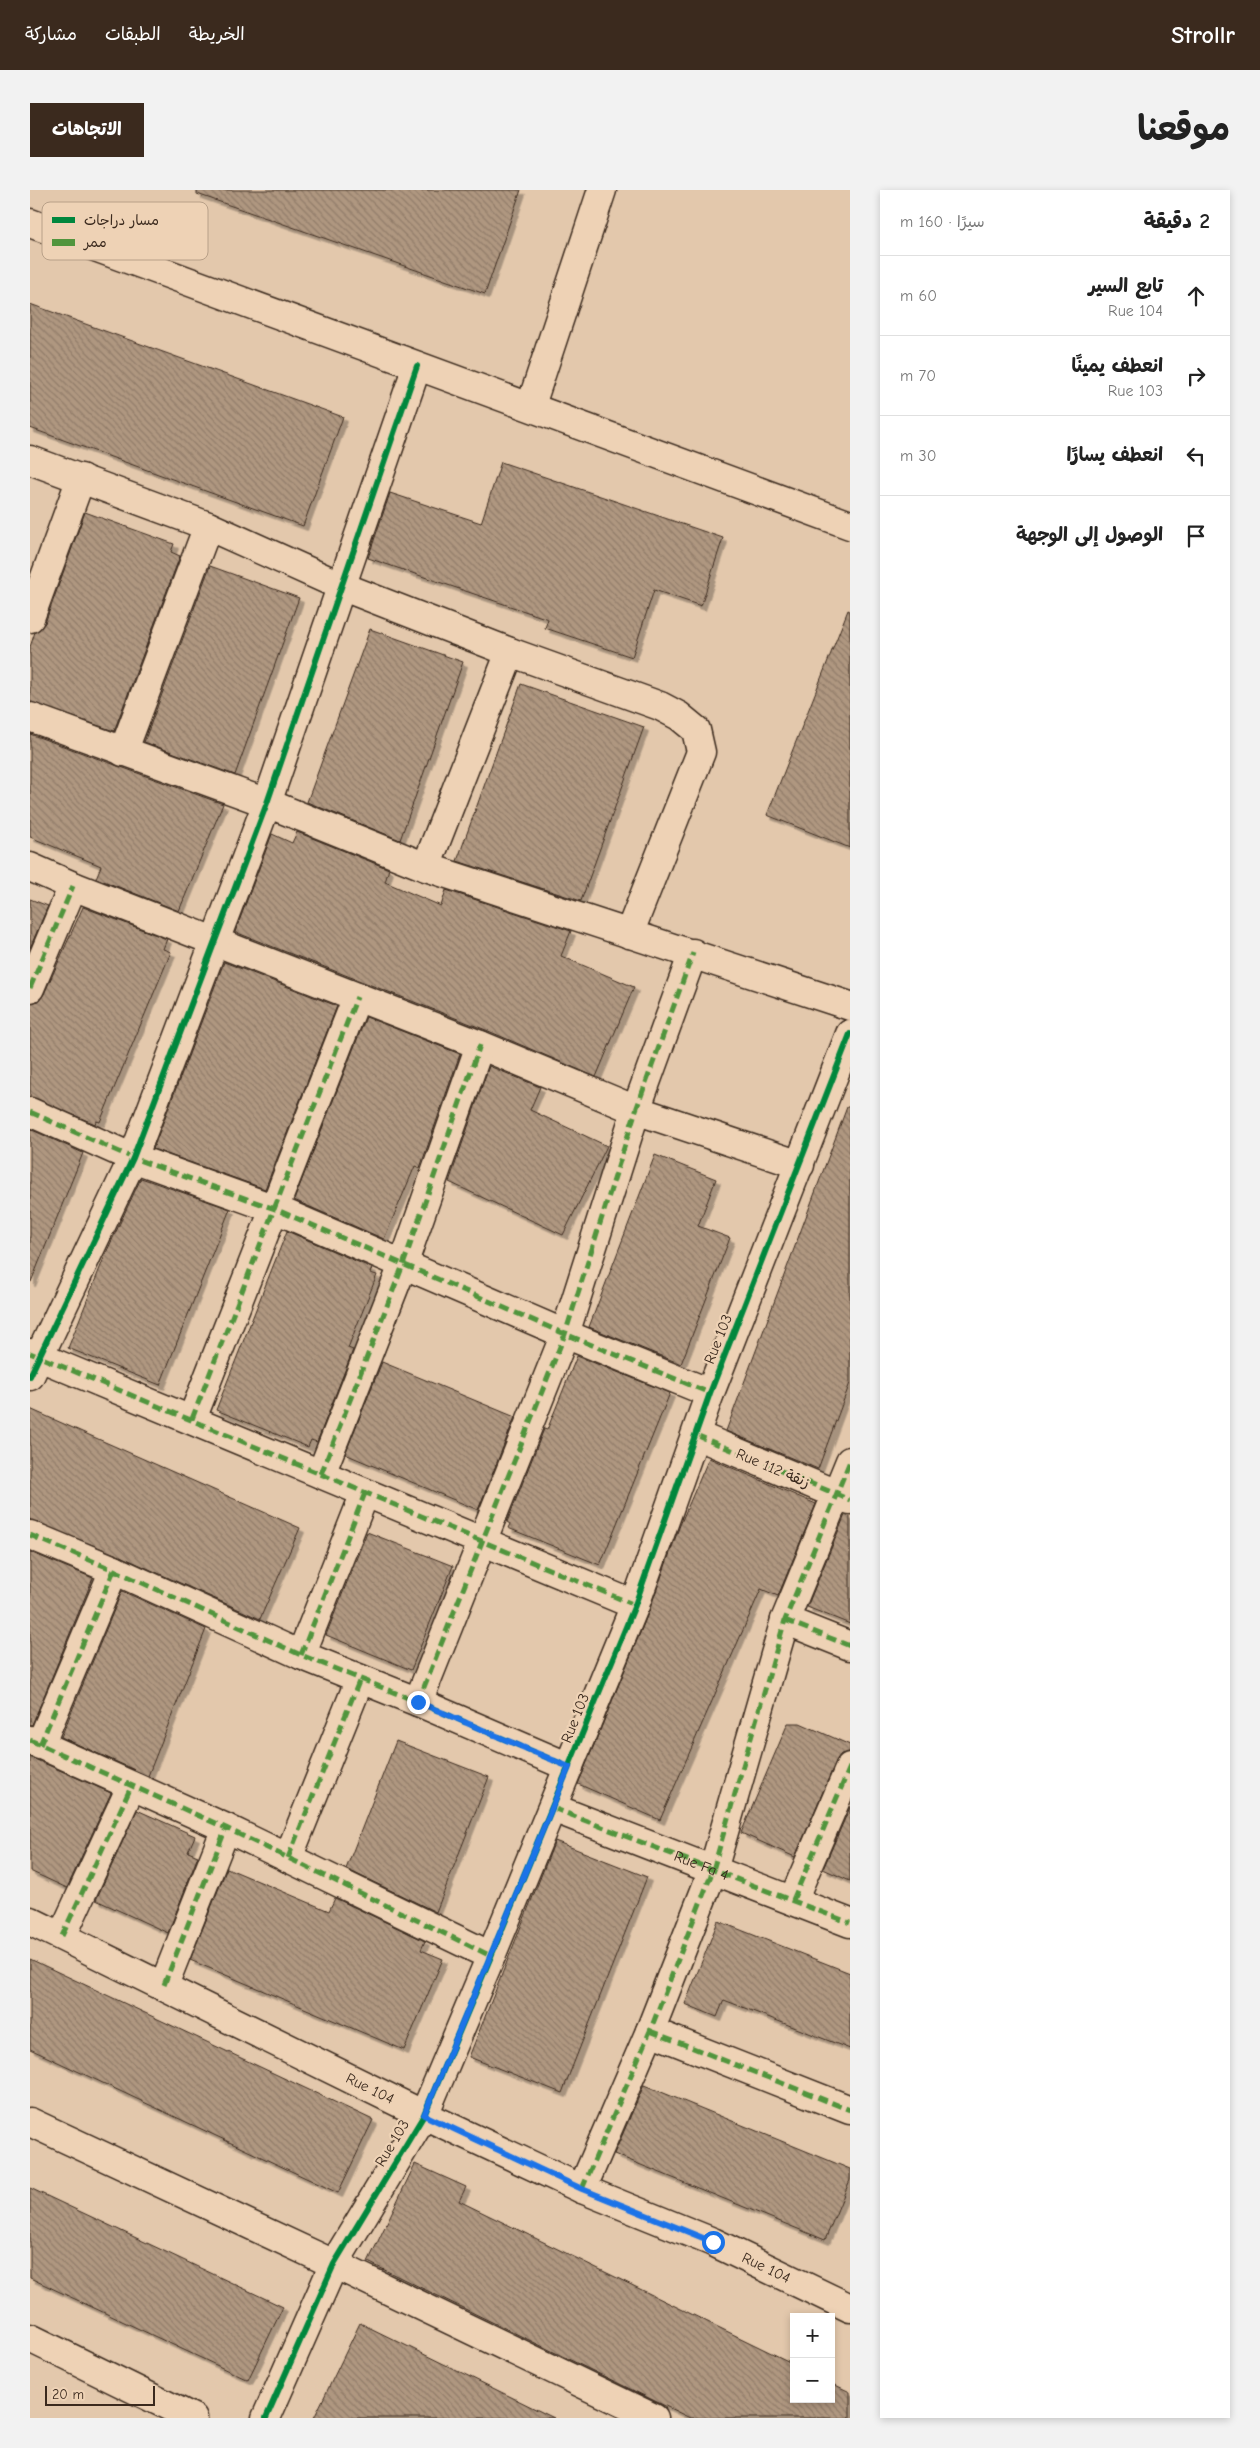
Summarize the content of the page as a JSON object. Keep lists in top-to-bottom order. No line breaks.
{"streets":{"street":["Rue 103","Rue 112 زنقة","Rue Fa 4","Rue 104"]},"crossings":[["Rue 103","Rue 112 زنقة"],["Rue 103","Rue Fa 4"],["Rue 103","Rue 104"]],"legend":["مسار دراجات","ممر"],"scale_bar":"20 m","page":{"header":"Strollr","nav":["الخريطة","الطبقات","مشاركة"],"title":"موقعنا","buttons":"الاتجاهات","heading":["2 دقيقة","سيرًا · 160 m"],"list":[["تابع السير","Rue 104","60 m"],["انعطف يمينًا","Rue 103","70 m"],["انعطف يسارًا","30 m"],"الوصول إلى الوجهة"],"map_buttons":["+","−"],"scale":"20 m"}}
